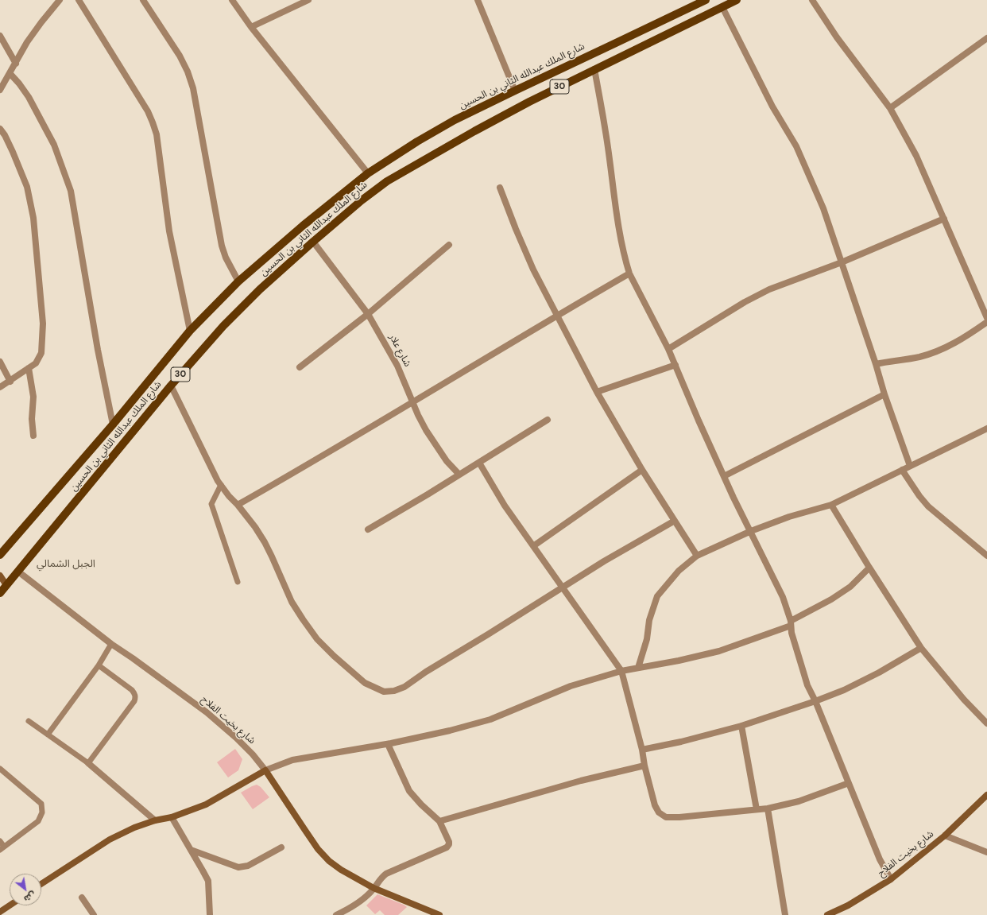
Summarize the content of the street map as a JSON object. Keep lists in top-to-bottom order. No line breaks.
{"streets":{"main road":["شارع الملك عبدالله الثاني بن الحسين","30"],"street":["شارع علار","شارع بخيت الفلاح"]},"crossings":[["شارع الملك عبدالله الثاني بن الحسين","شارع علار"],["شارع الملك عبدالله الثاني بن الحسين","شارع بخيت الفلاح"]],"districts":["الجبل الشمالي"],"north":"bottom right"}
